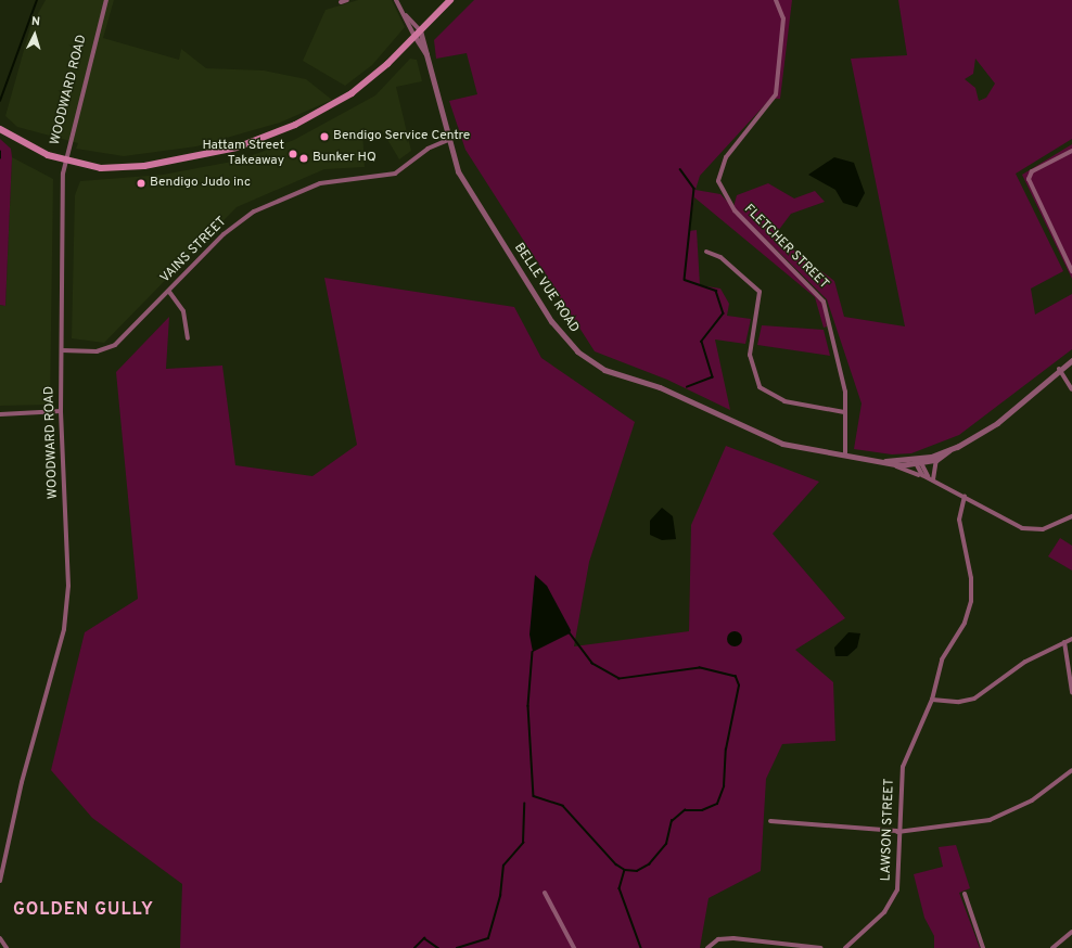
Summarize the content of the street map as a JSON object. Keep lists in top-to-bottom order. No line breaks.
{"streets":{"street":["WOODWARD ROAD","FLETCHER STREET","VAINS STREET","BELLE VUE ROAD","LAWSON STREET"]},"crossings":[["WOODWARD ROAD","VAINS STREET"],["FLETCHER STREET","BELLE VUE ROAD"],["VAINS STREET","BELLE VUE ROAD"]],"districts":["GOLDEN GULLY"],"places":["Bendigo Service Centre","Hattam Street Takeaway","Bunker HQ","Bendigo Judo inc"],"north":"top"}
